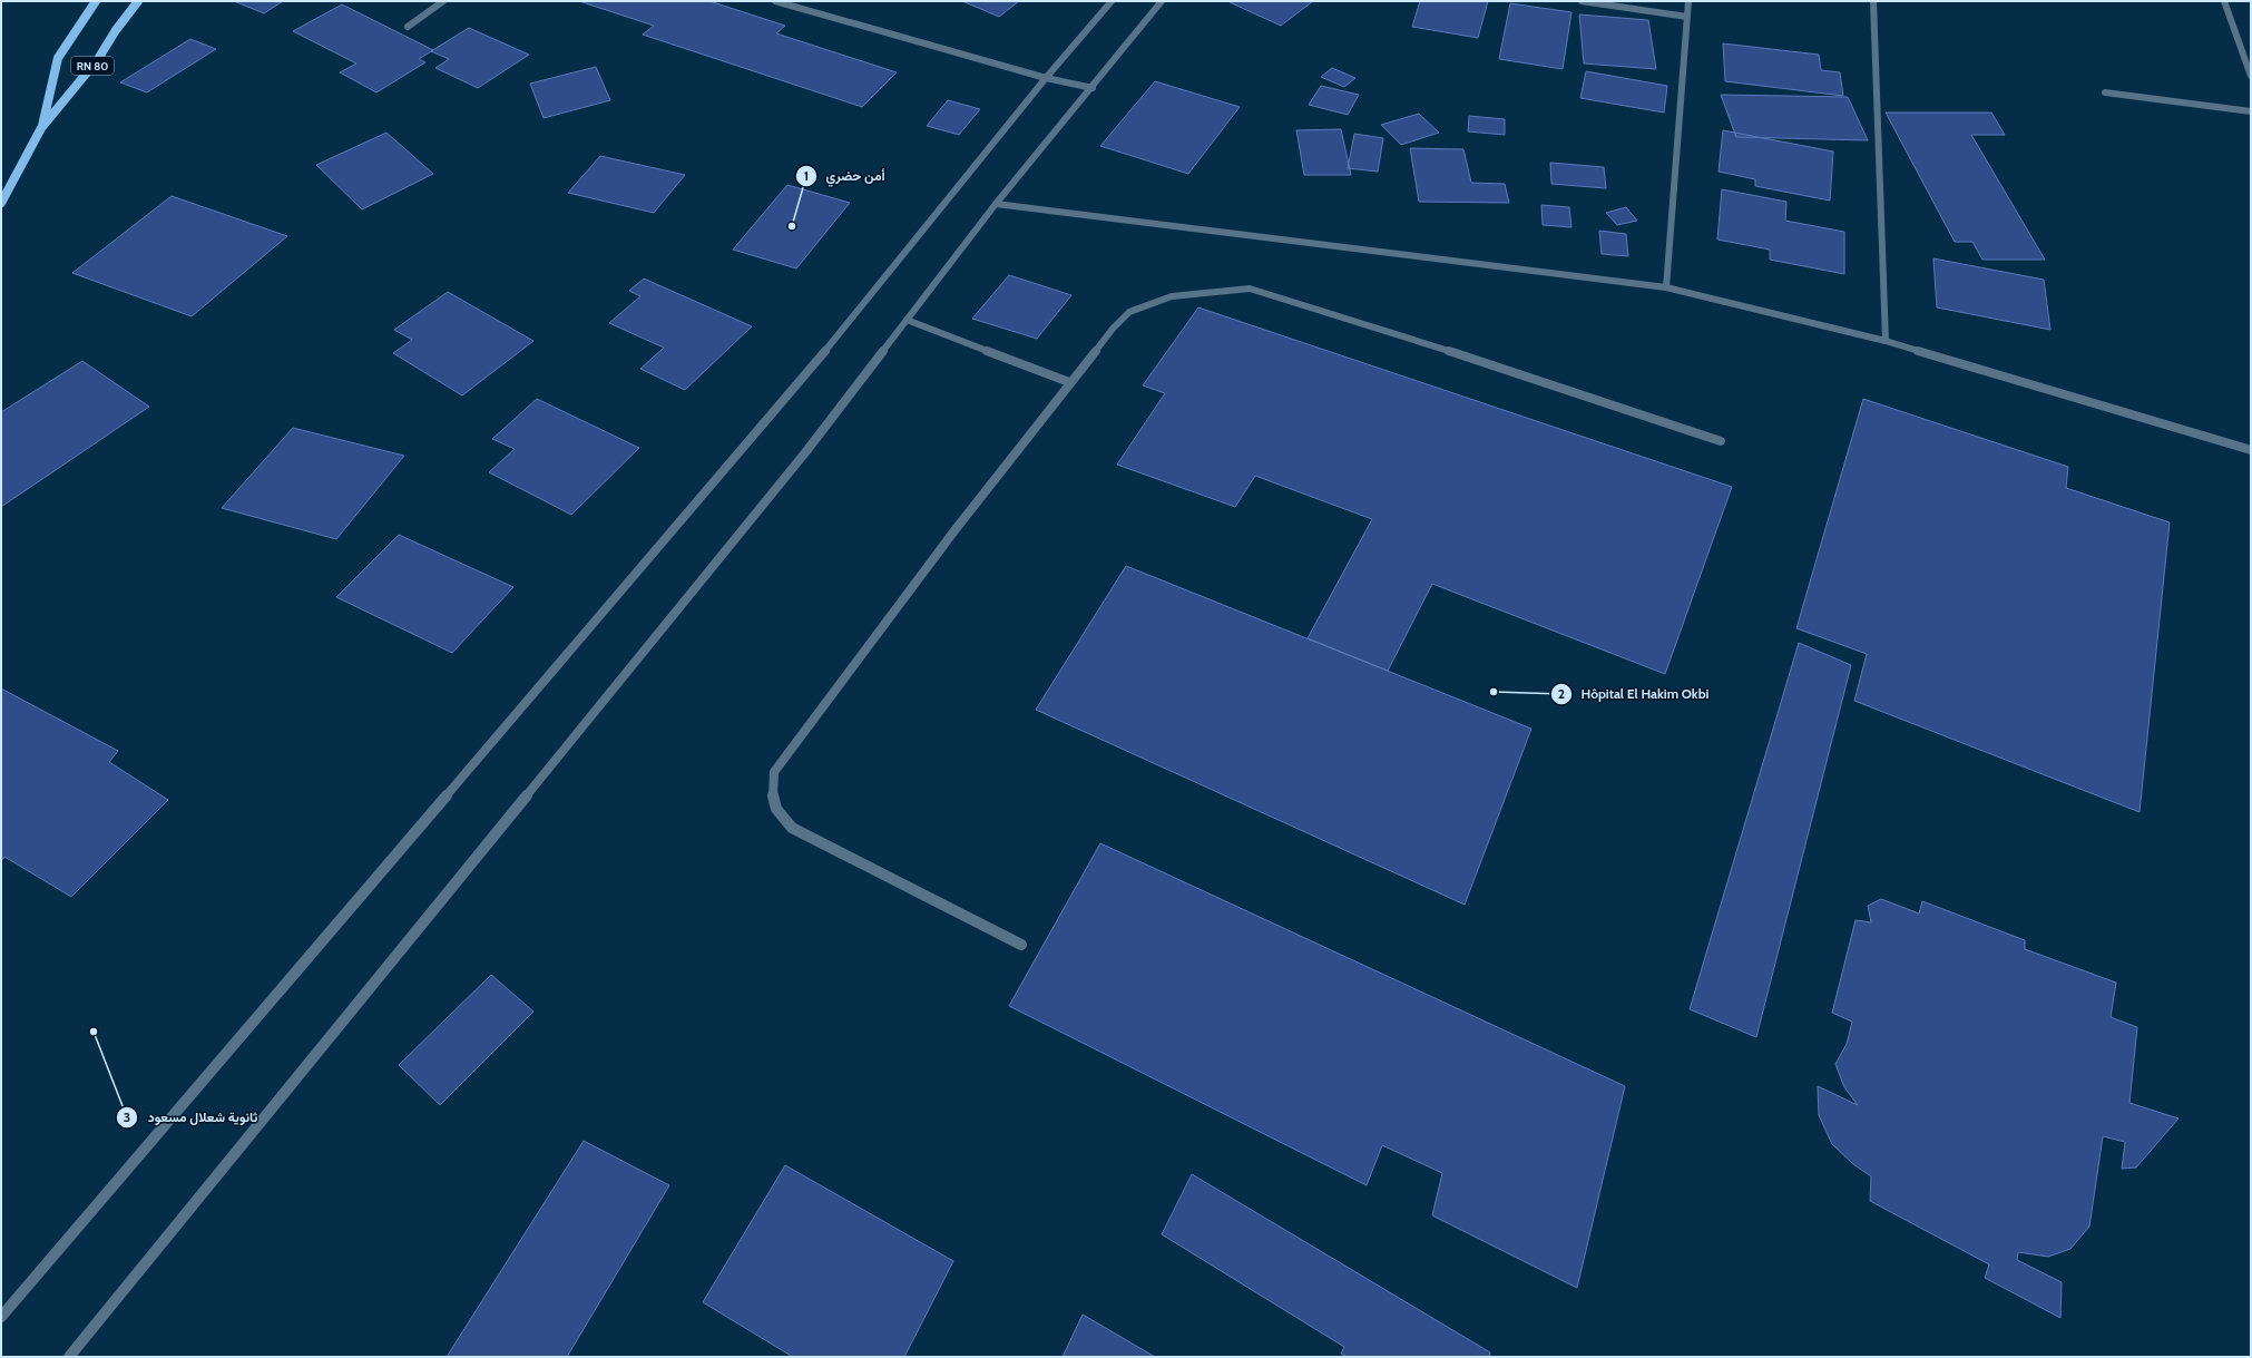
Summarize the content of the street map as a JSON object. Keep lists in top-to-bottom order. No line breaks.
{"streets":{"main road":["RN 80"]},"places":["أمن حضري","Hôpital El Hakim Okbi","ثانوية شعلال مسعود"]}
